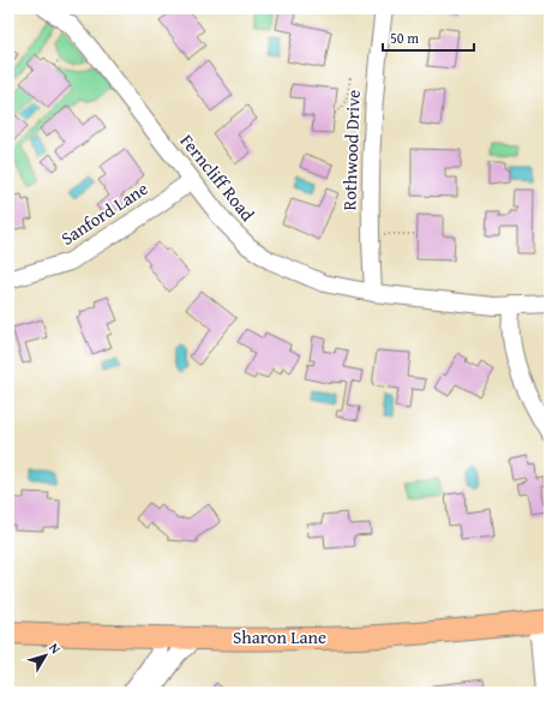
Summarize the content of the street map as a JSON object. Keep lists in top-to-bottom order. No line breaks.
{"streets":{"main road":["Sharon Lane"],"street":["Rothwood Drive","Ferncliff Road","Sanford Lane"]},"crossings":[["Rothwood Drive","Ferncliff Road"],["Ferncliff Road","Sanford Lane"]],"scale_bar":"50 m","north":"top right"}
